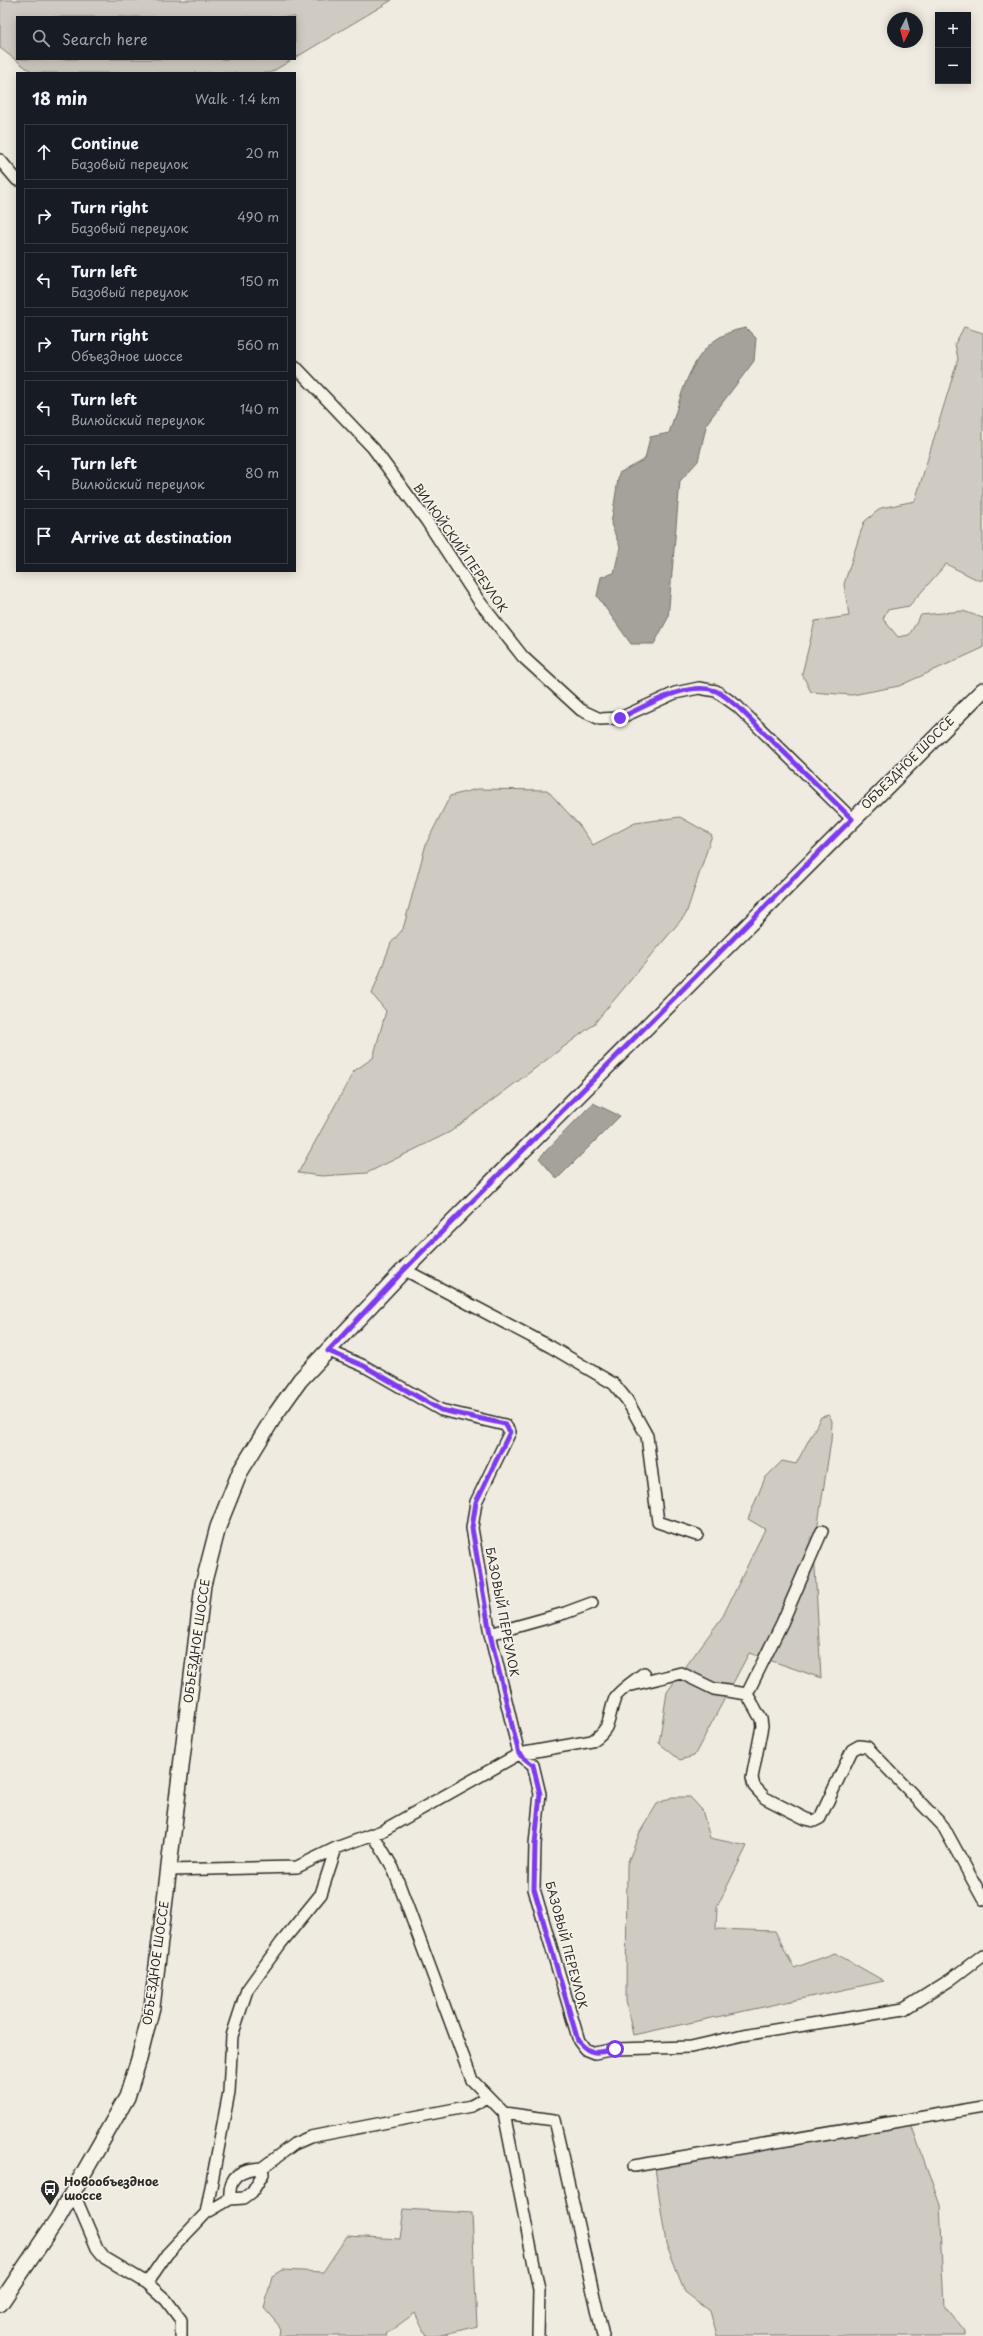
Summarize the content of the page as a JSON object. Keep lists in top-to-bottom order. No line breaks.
{"streets":{"main road":["ОБЪЕЗДНОЕ ШОССЕ"],"street":["ВИЛЮЙСКИЙ ПЕРЕУЛОК","БАЗОВЫЙ ПЕРЕУЛОК"]},"crossings":[["ВИЛЮЙСКИЙ ПЕРЕУЛОК","ОБЪЕЗДНОЕ ШОССЕ"],["ОБЪЕЗДНОЕ ШОССЕ","БАЗОВЫЙ ПЕРЕУЛОК"]],"places":{"bus stop":["Новообъездное шоссе"]},"north":"bottom","page":{"map_buttons":["+","−"],"search":"Search here","heading":["18 min","Walk · 1.4 km"],"list":[["Continue","Базовый переулок","20 m"],["Turn right","Базовый переулок","490 m"],["Turn left","Базовый переулок","150 m"],["Turn right","Объездное шоссе","560 m"],["Turn left","Вилюйский переулок","140 m"],["Turn left","Вилюйский переулок","80 m"],"Arrive at destination"]}}
